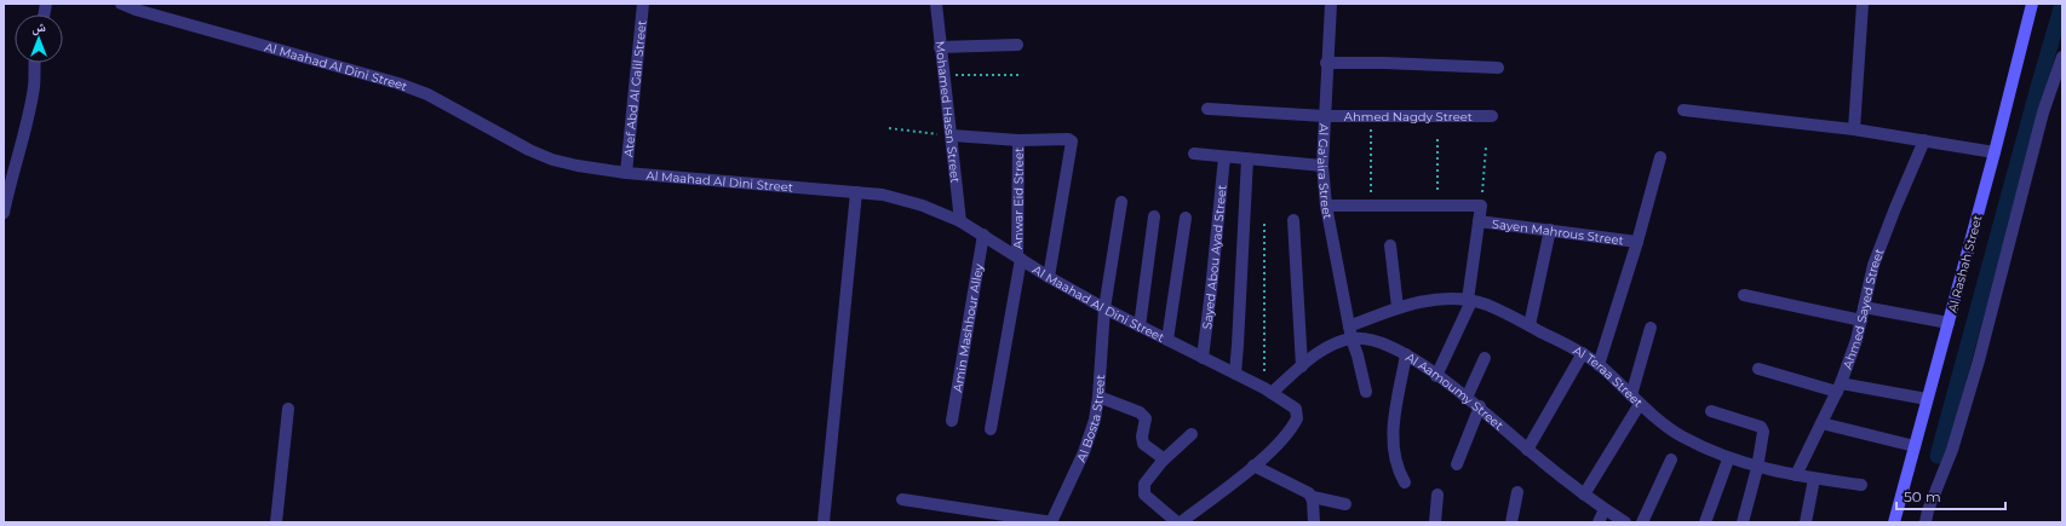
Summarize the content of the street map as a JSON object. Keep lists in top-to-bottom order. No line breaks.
{"streets":{"main road":["Al Rashah Street"],"street":["Al Maahad Al Dini Street","Atef Abd Al Galil Street","Mohamed Hassn Street","Ahmed Nagdy Street","Al Ga'aira Street","Anwar Eid Street","Sayen Mahrous Street","Sayed Abou Ayad Street","Ahmed Sayed Street","Amin Mashhour Alley","Al Teraa Street","Al Aamoumy Street","Al Bosta Street"]},"crossings":[["Al Maahad Al Dini Street","Atef Abd Al Galil Street"],["Al Maahad Al Dini Street","Mohamed Hassn Street"],["Al Maahad Al Dini Street","Anwar Eid Street"],["Al Maahad Al Dini Street","Sayed Abou Ayad Street"],["Al Maahad Al Dini Street","Amin Mashhour Alley"],["Al Maahad Al Dini Street","Al Aamoumy Street"],["Al Maahad Al Dini Street","Al Bosta Street"],["Ahmed Nagdy Street","Al Ga'aira Street"],["Al Ga'aira Street","Sayen Mahrous Street"],["Al Ga'aira Street","Al Teraa Street"],["Al Ga'aira Street","Al Aamoumy Street"],["Ahmed Sayed Street","Al Teraa Street"],["Al Teraa Street","Al Aamoumy Street"]],"scale_bar":"50 m","north":"top"}
